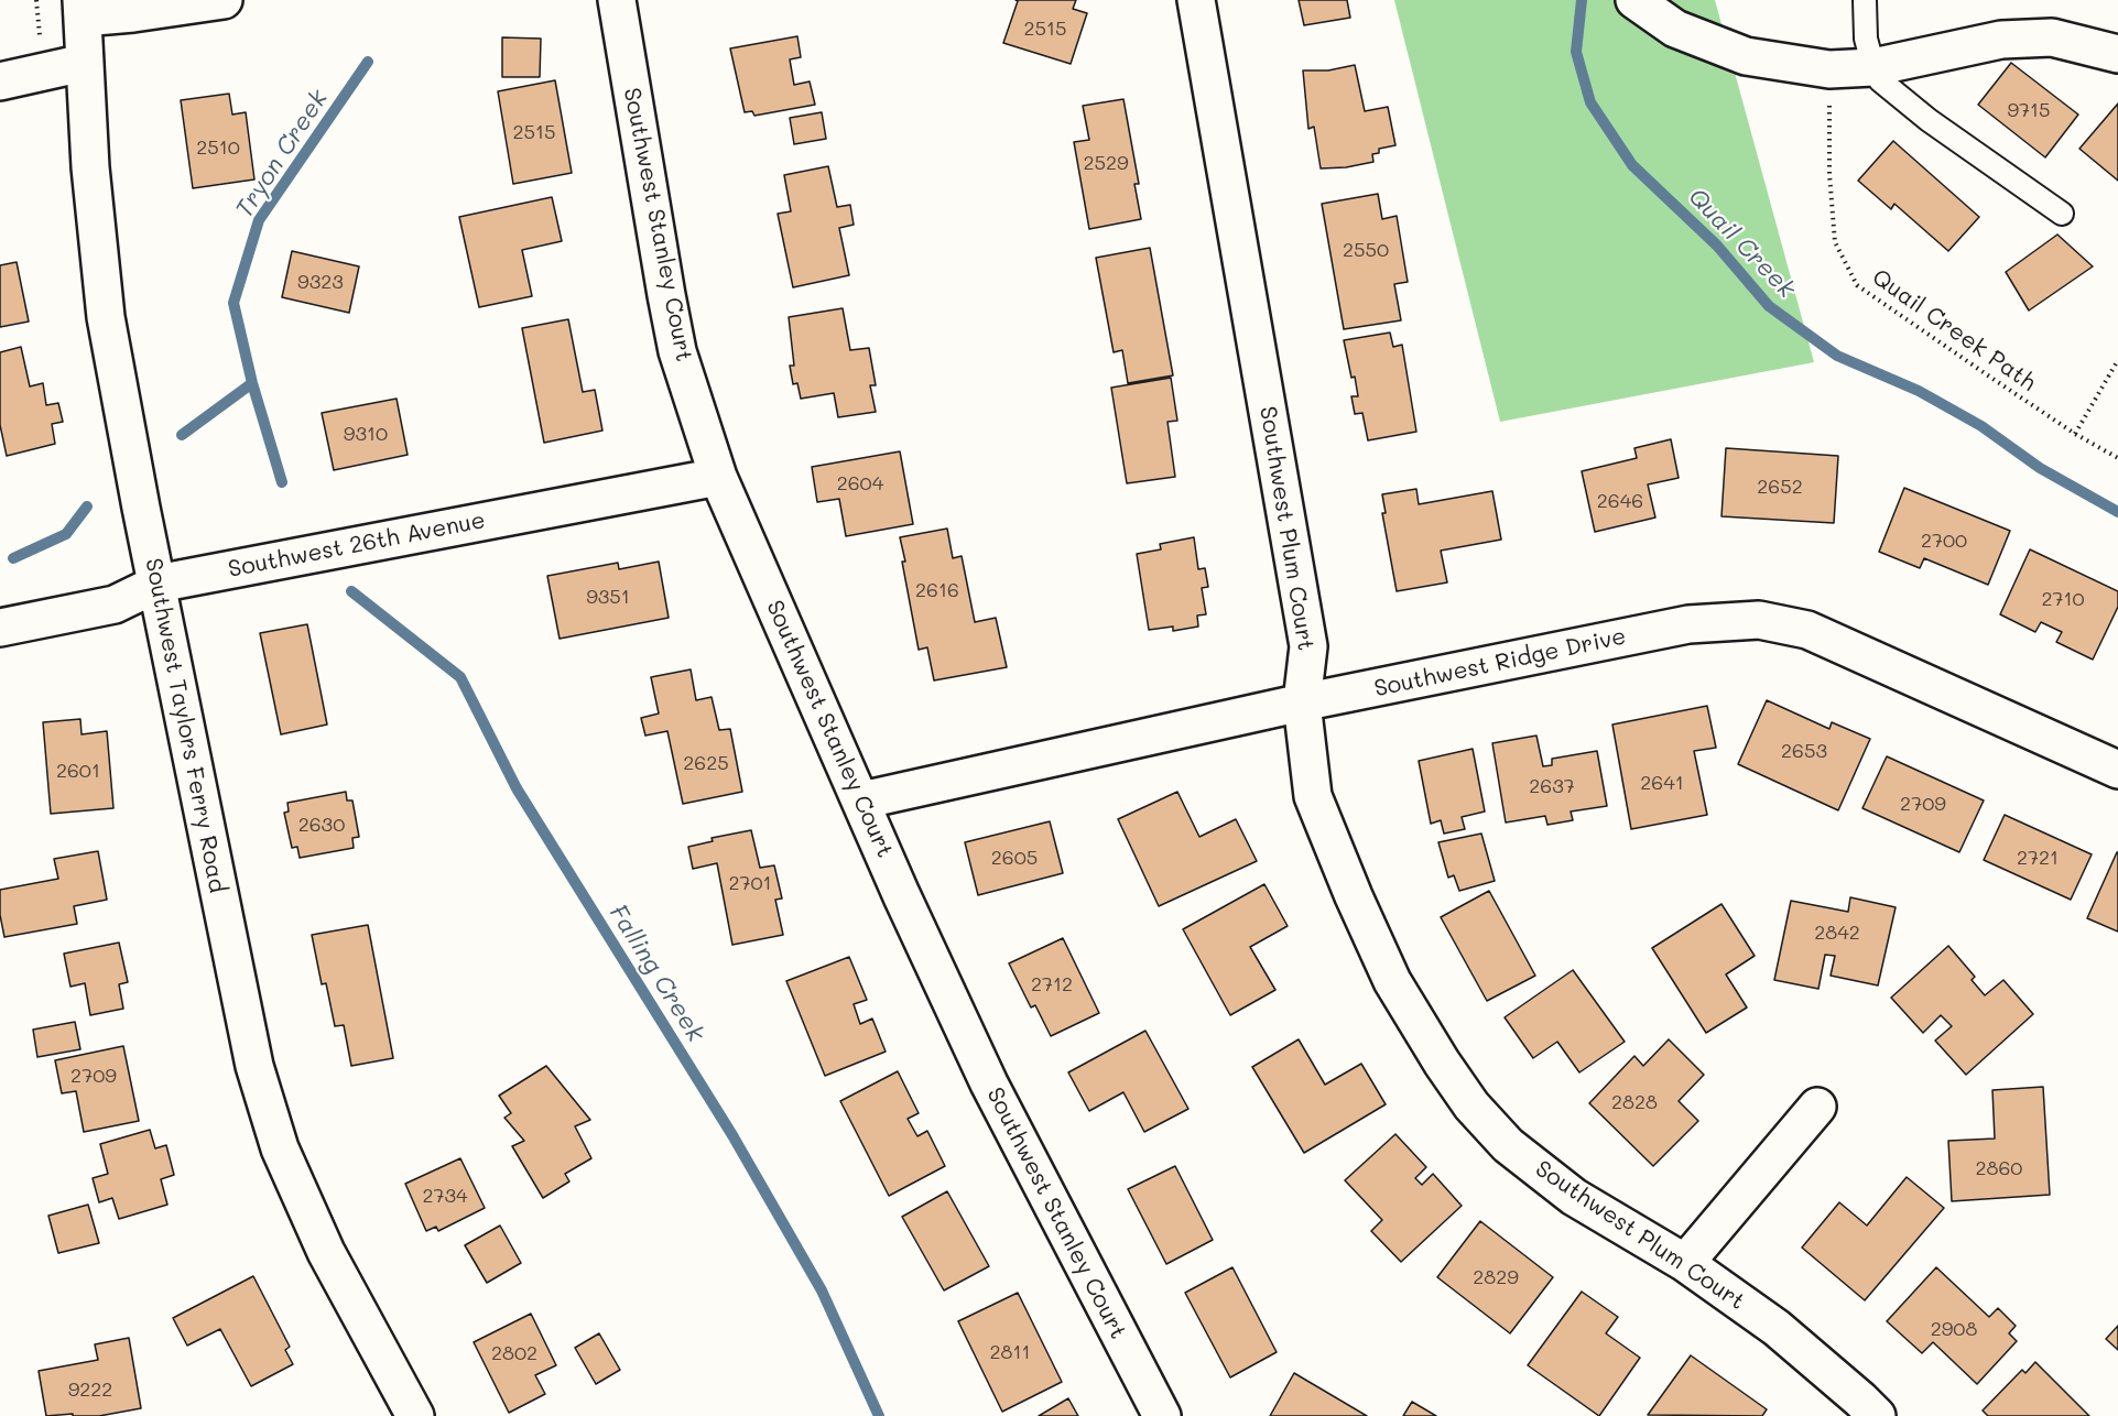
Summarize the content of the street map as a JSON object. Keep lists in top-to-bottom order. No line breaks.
{"streets":{"street":["Southwest Stanley Court","Southwest Plum Court","Southwest 26th Avenue","Southwest Ridge Drive","Southwest Taylors Ferry Road"],"path":["Quail Creek Path"]},"crossings":[["Southwest Stanley Court","Southwest 26th Avenue"],["Southwest Stanley Court","Southwest Ridge Drive"],["Southwest Plum Court","Southwest Ridge Drive"],["Southwest 26th Avenue","Southwest Taylors Ferry Road"]],"water":["Tryon Creek","Quail Creek","Falling Creek"],"house_numbers":["2515","9715","2515","2510","2529","2550","9323","9310","2604","2652","2646","2700","2616","9351","2710","2653","2625","2601","2641","2637","2709","2630","2605","2721","2701","2842","2712","2709","2828","2860","2734","2829","2908","2811","2802","9222"]}
